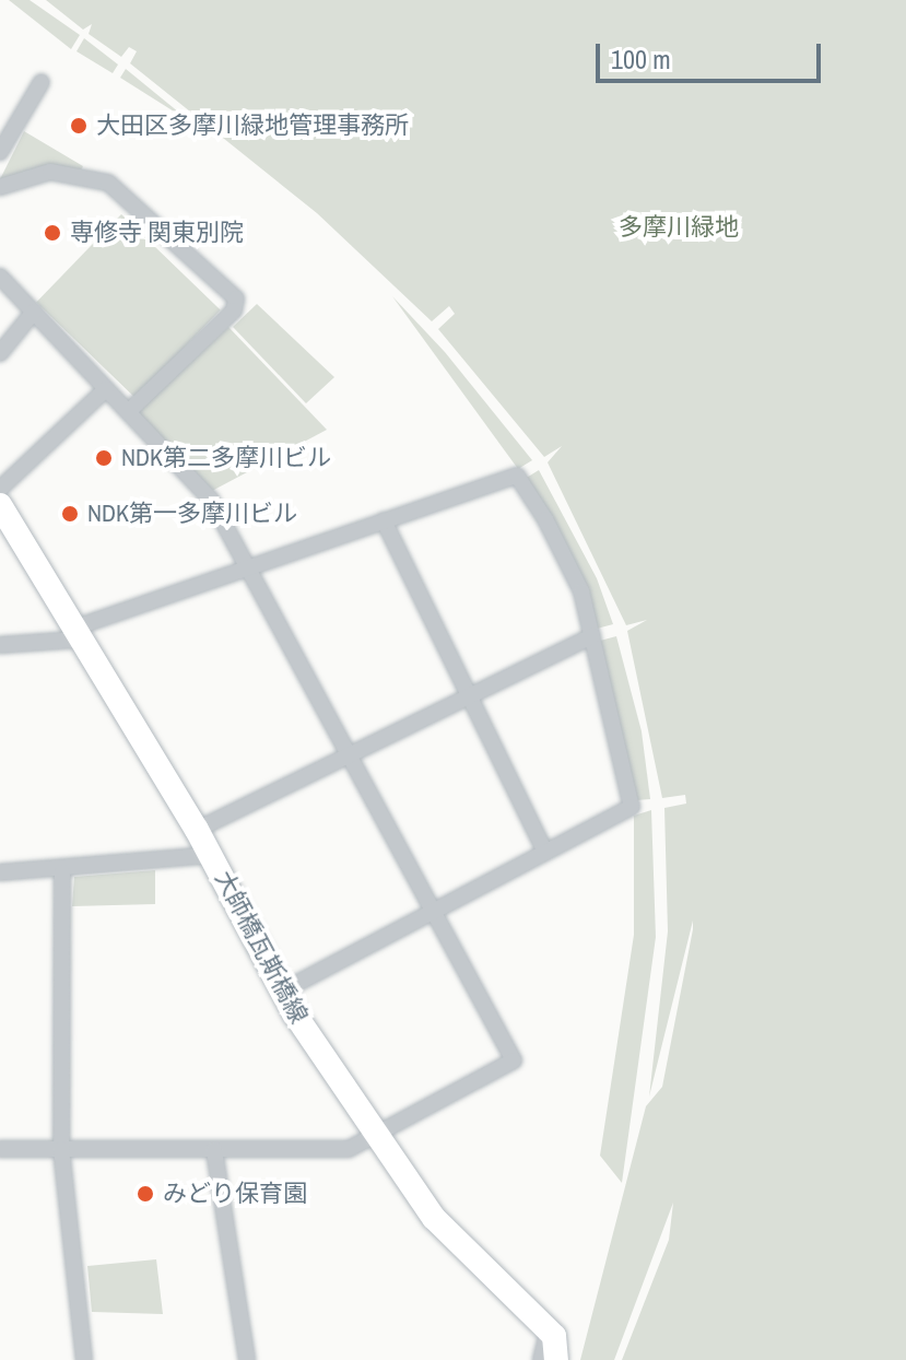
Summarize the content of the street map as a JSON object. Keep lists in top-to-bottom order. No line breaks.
{"streets":{"street":["大師橋瓦斯橋線"]},"parks":["多摩川緑地"],"places":["大田区多摩川緑地管理事務所","専修寺 関東別院","NDK第二多摩川ビル","NDK第一多摩川ビル","みどり保育園"],"scale_bar":"100 m"}
